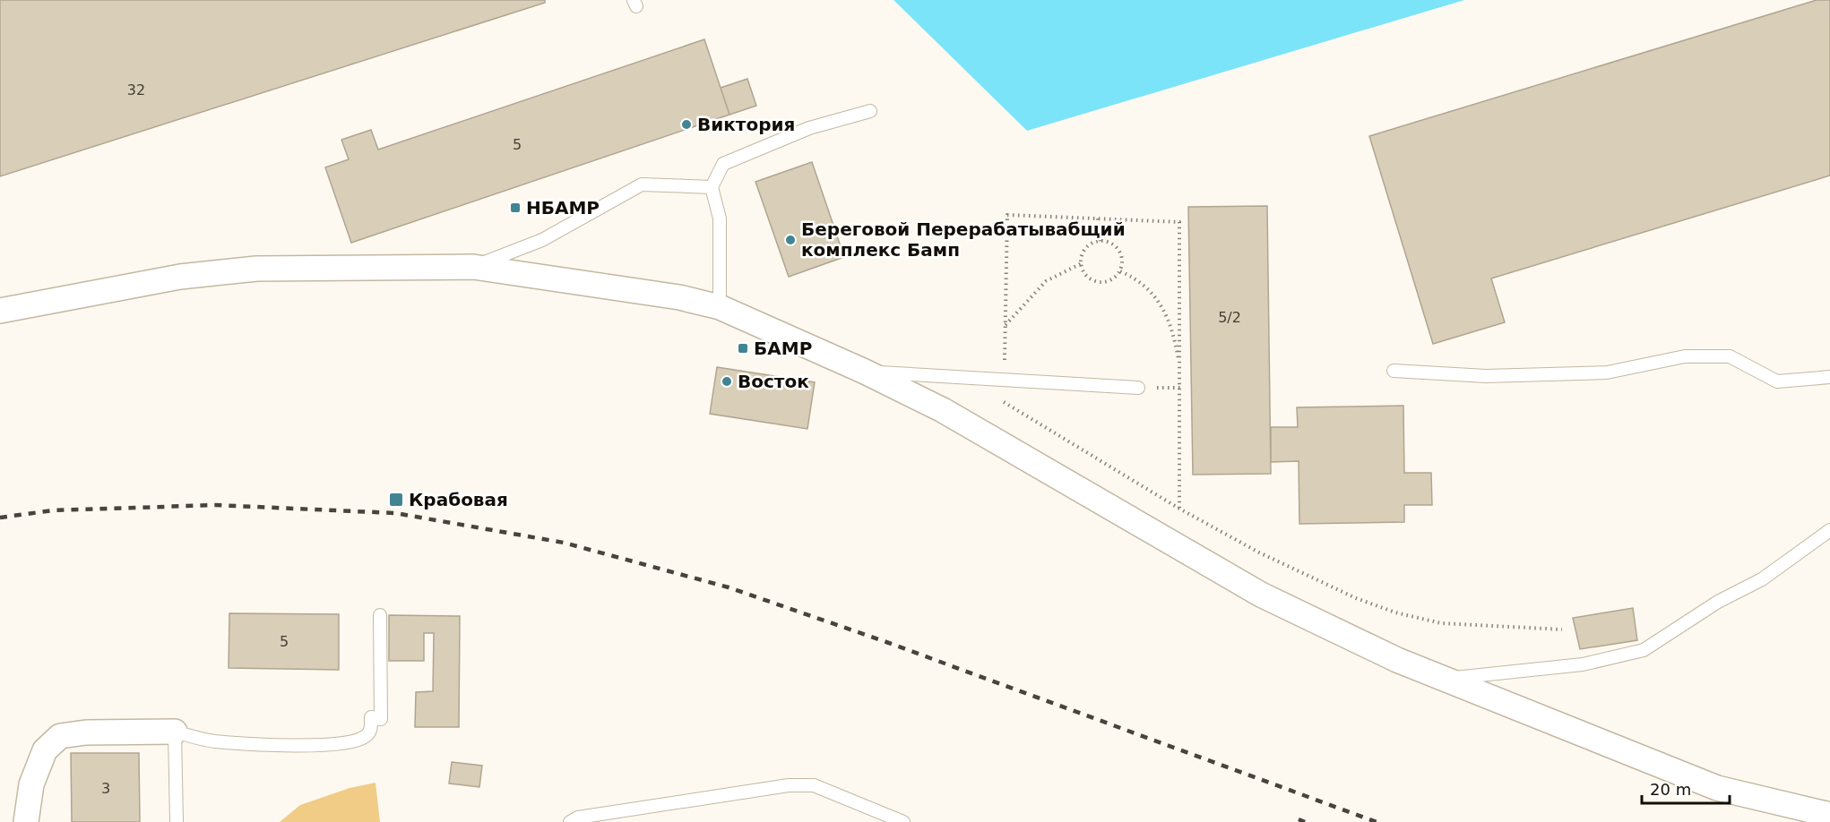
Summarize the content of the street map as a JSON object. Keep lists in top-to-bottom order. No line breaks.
{"places":{"other":["Виктория","Береговой Перерабатывабщий комплекс Бамп","Восток"],"transit":["НБАМР","БАМР","Крабовая"]},"house_numbers":["32","5","5/2","5","3"],"scale_bar":"20 m"}
